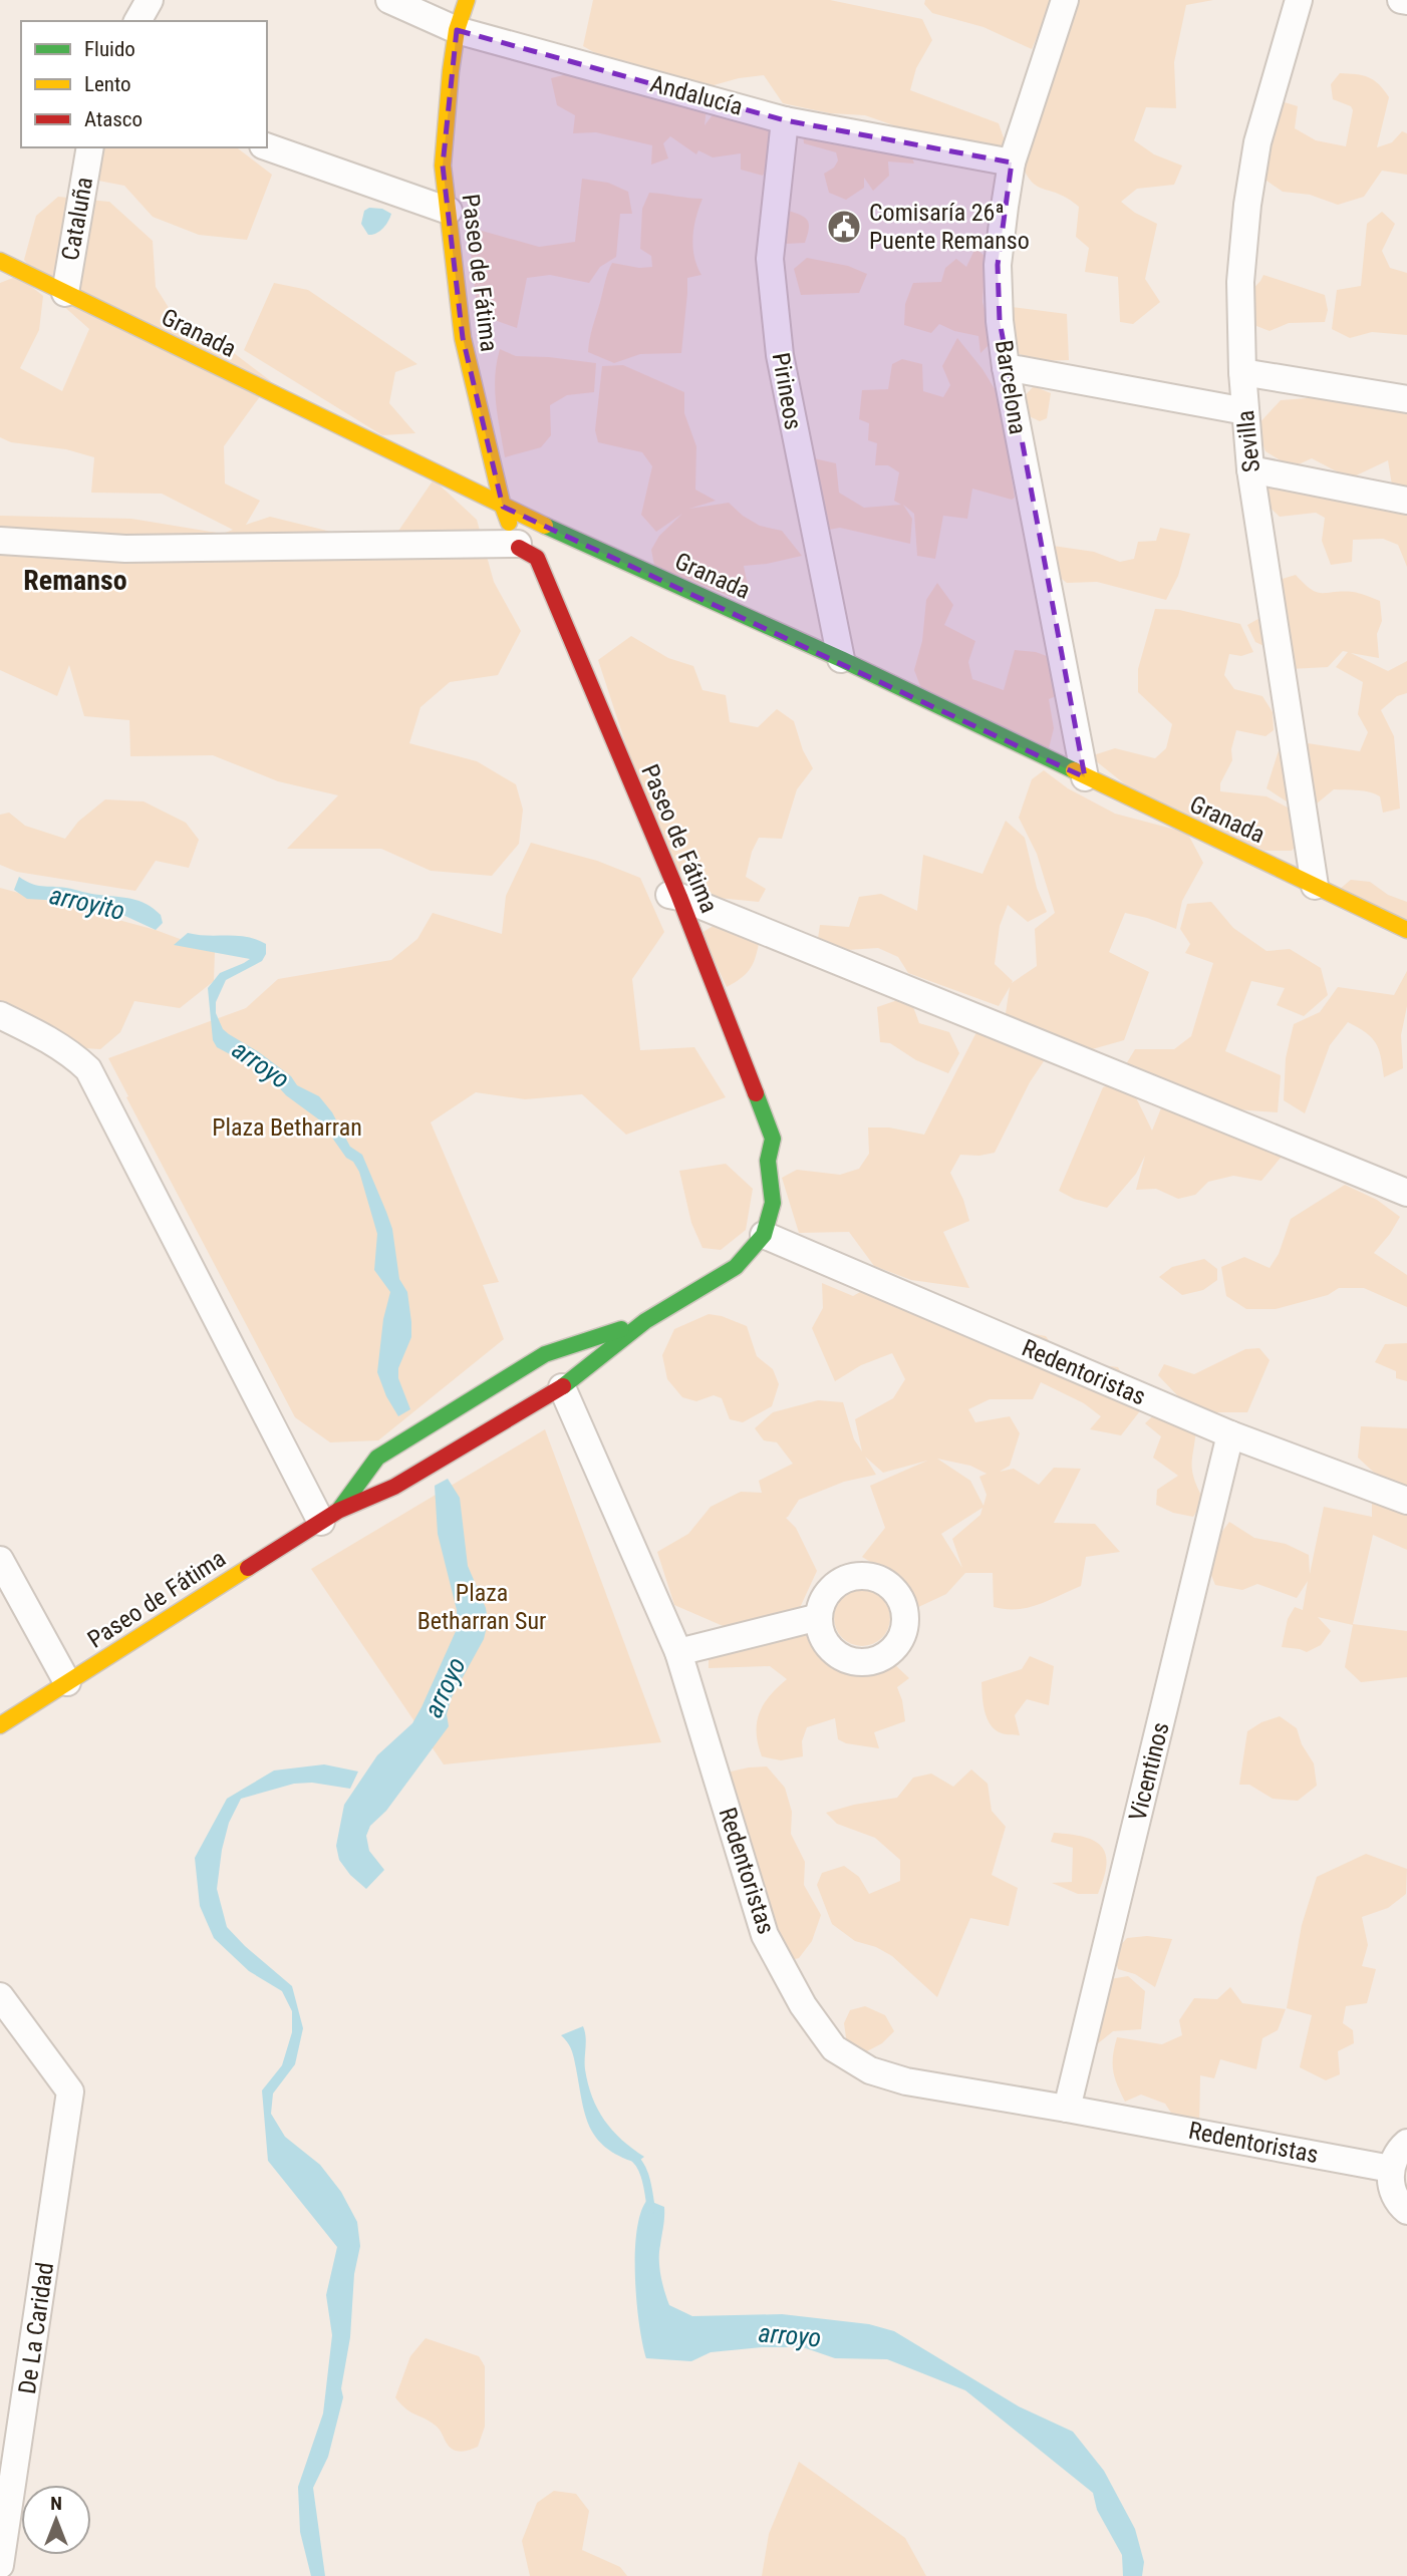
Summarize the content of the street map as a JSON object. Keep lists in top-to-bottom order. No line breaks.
{"streets":{"street":["Andalucía","Cataluña","Paseo de Fátima","Granada","Barcelona","Pirineos","Sevilla","Redentoristas","Vicentinos","De La Caridad"]},"crossings":[["Andalucía","Paseo de Fátima"],["Andalucía","Barcelona"],["Andalucía","Pirineos"],["Cataluña","Granada"],["Paseo de Fátima","Granada"],["Paseo de Fátima","Redentoristas"],["Granada","Barcelona"],["Granada","Pirineos"],["Granada","Sevilla"],["Redentoristas","Vicentinos"]],"districts":["Remanso"],"water":["arroyito","arroyo"],"parks":["Plaza Betharran","Plaza Betharran Sur"],"places":{"public building":["Comisaría 26ª Puente Remanso"]},"legend":["Fluido","Lento","Atasco"],"north":"top"}
